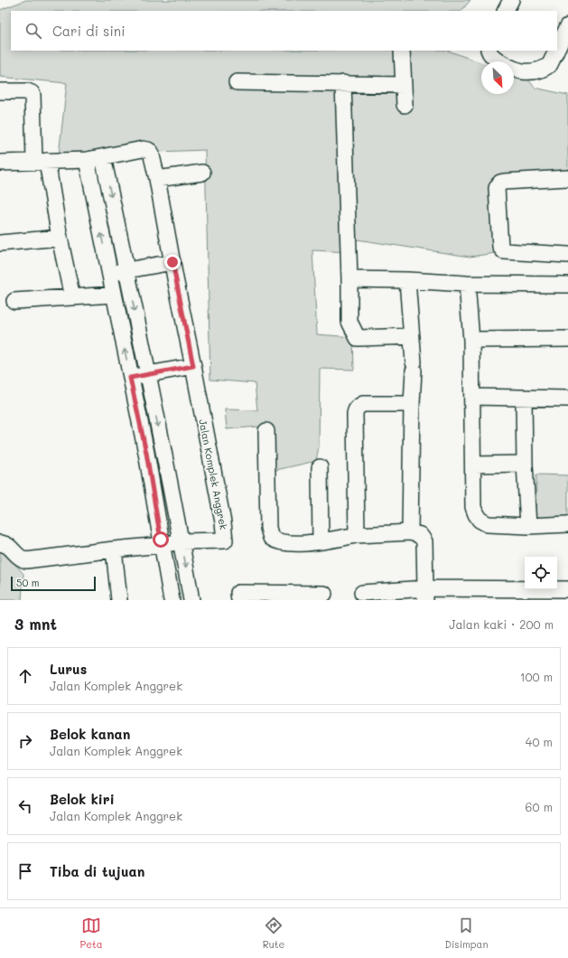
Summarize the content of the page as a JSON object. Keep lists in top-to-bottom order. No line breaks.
{"streets":{"street":["Jalan Komplek Anggrek"]},"scale_bar":"50 m","north":"bottom right","page":{"search":"Cari di sini","scale":"50 m","heading":["3 mnt","Jalan kaki · 200 m"],"list":[["Lurus","Jalan Komplek Anggrek","100 m"],["Belok kanan","Jalan Komplek Anggrek","40 m"],["Belok kiri","Jalan Komplek Anggrek","60 m"],"Tiba di tujuan"],"nav":["Peta","Rute","Disimpan"]}}
